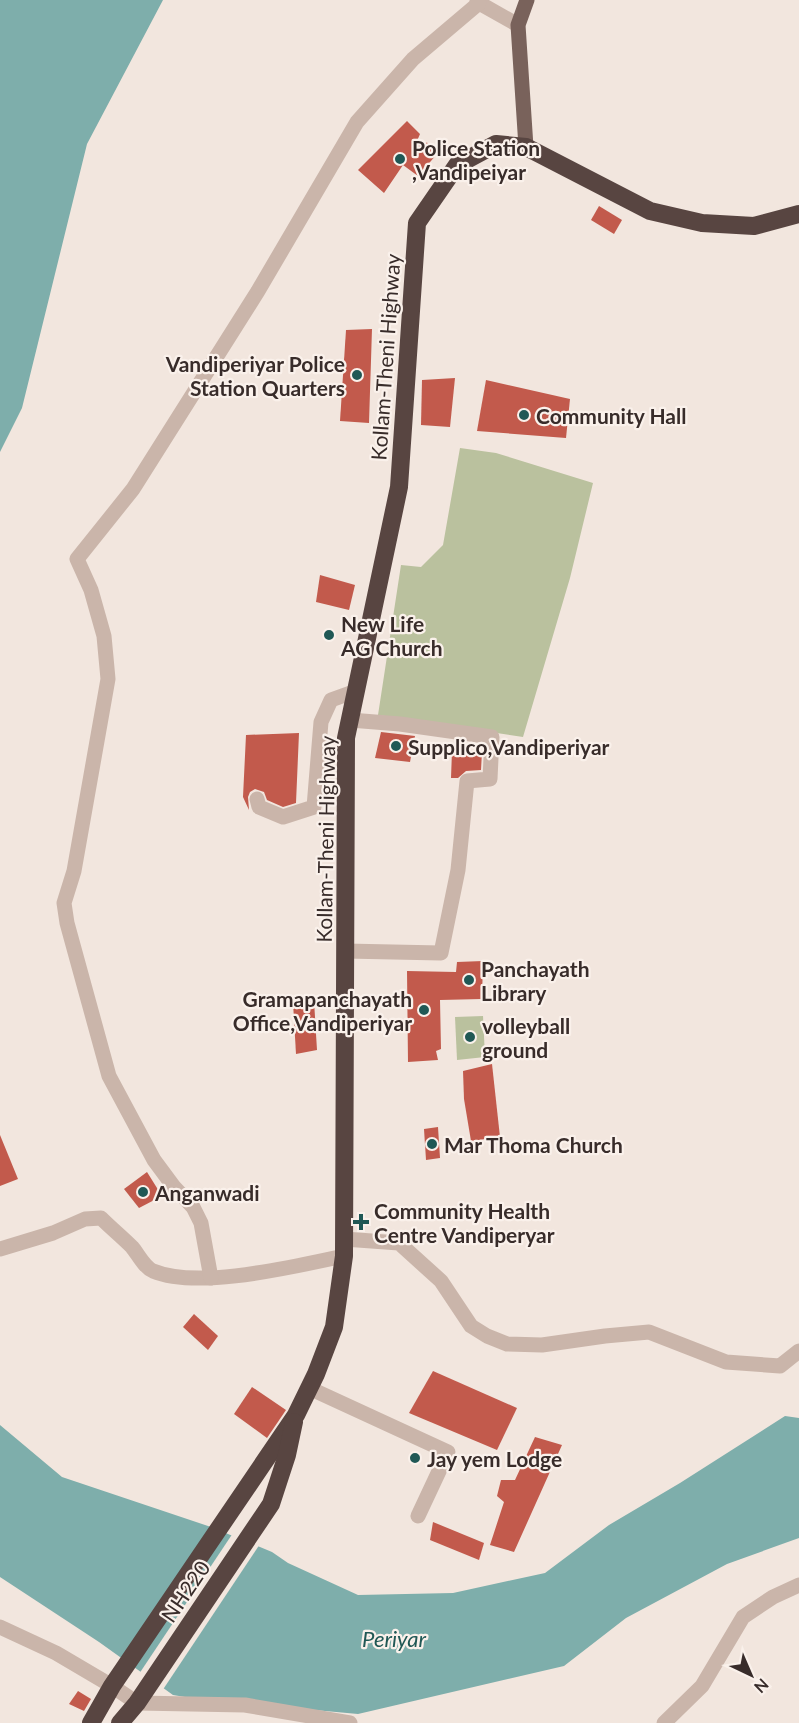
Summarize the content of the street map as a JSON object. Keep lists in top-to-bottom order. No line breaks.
{"streets":{"highway":["Kollam-Theni Highway","NH220"]},"crossings":[["Kollam-Theni Highway","NH220"]],"water":["Periyar"],"places":{"other":["Police Station ,Vandipeiyar","Vandiperiyar Police Station Quarters","Community Hall","New Life AG Church","Supplico,Vandiperiyar","Panchayath Library","Gramapanchayath Office,Vandiperiyar","volleyball ground","Mar Thoma Church","Anganwadi","Jay yem Lodge"],"health":["Community Health Centre Vandiperyar"]},"north":"bottom right"}
